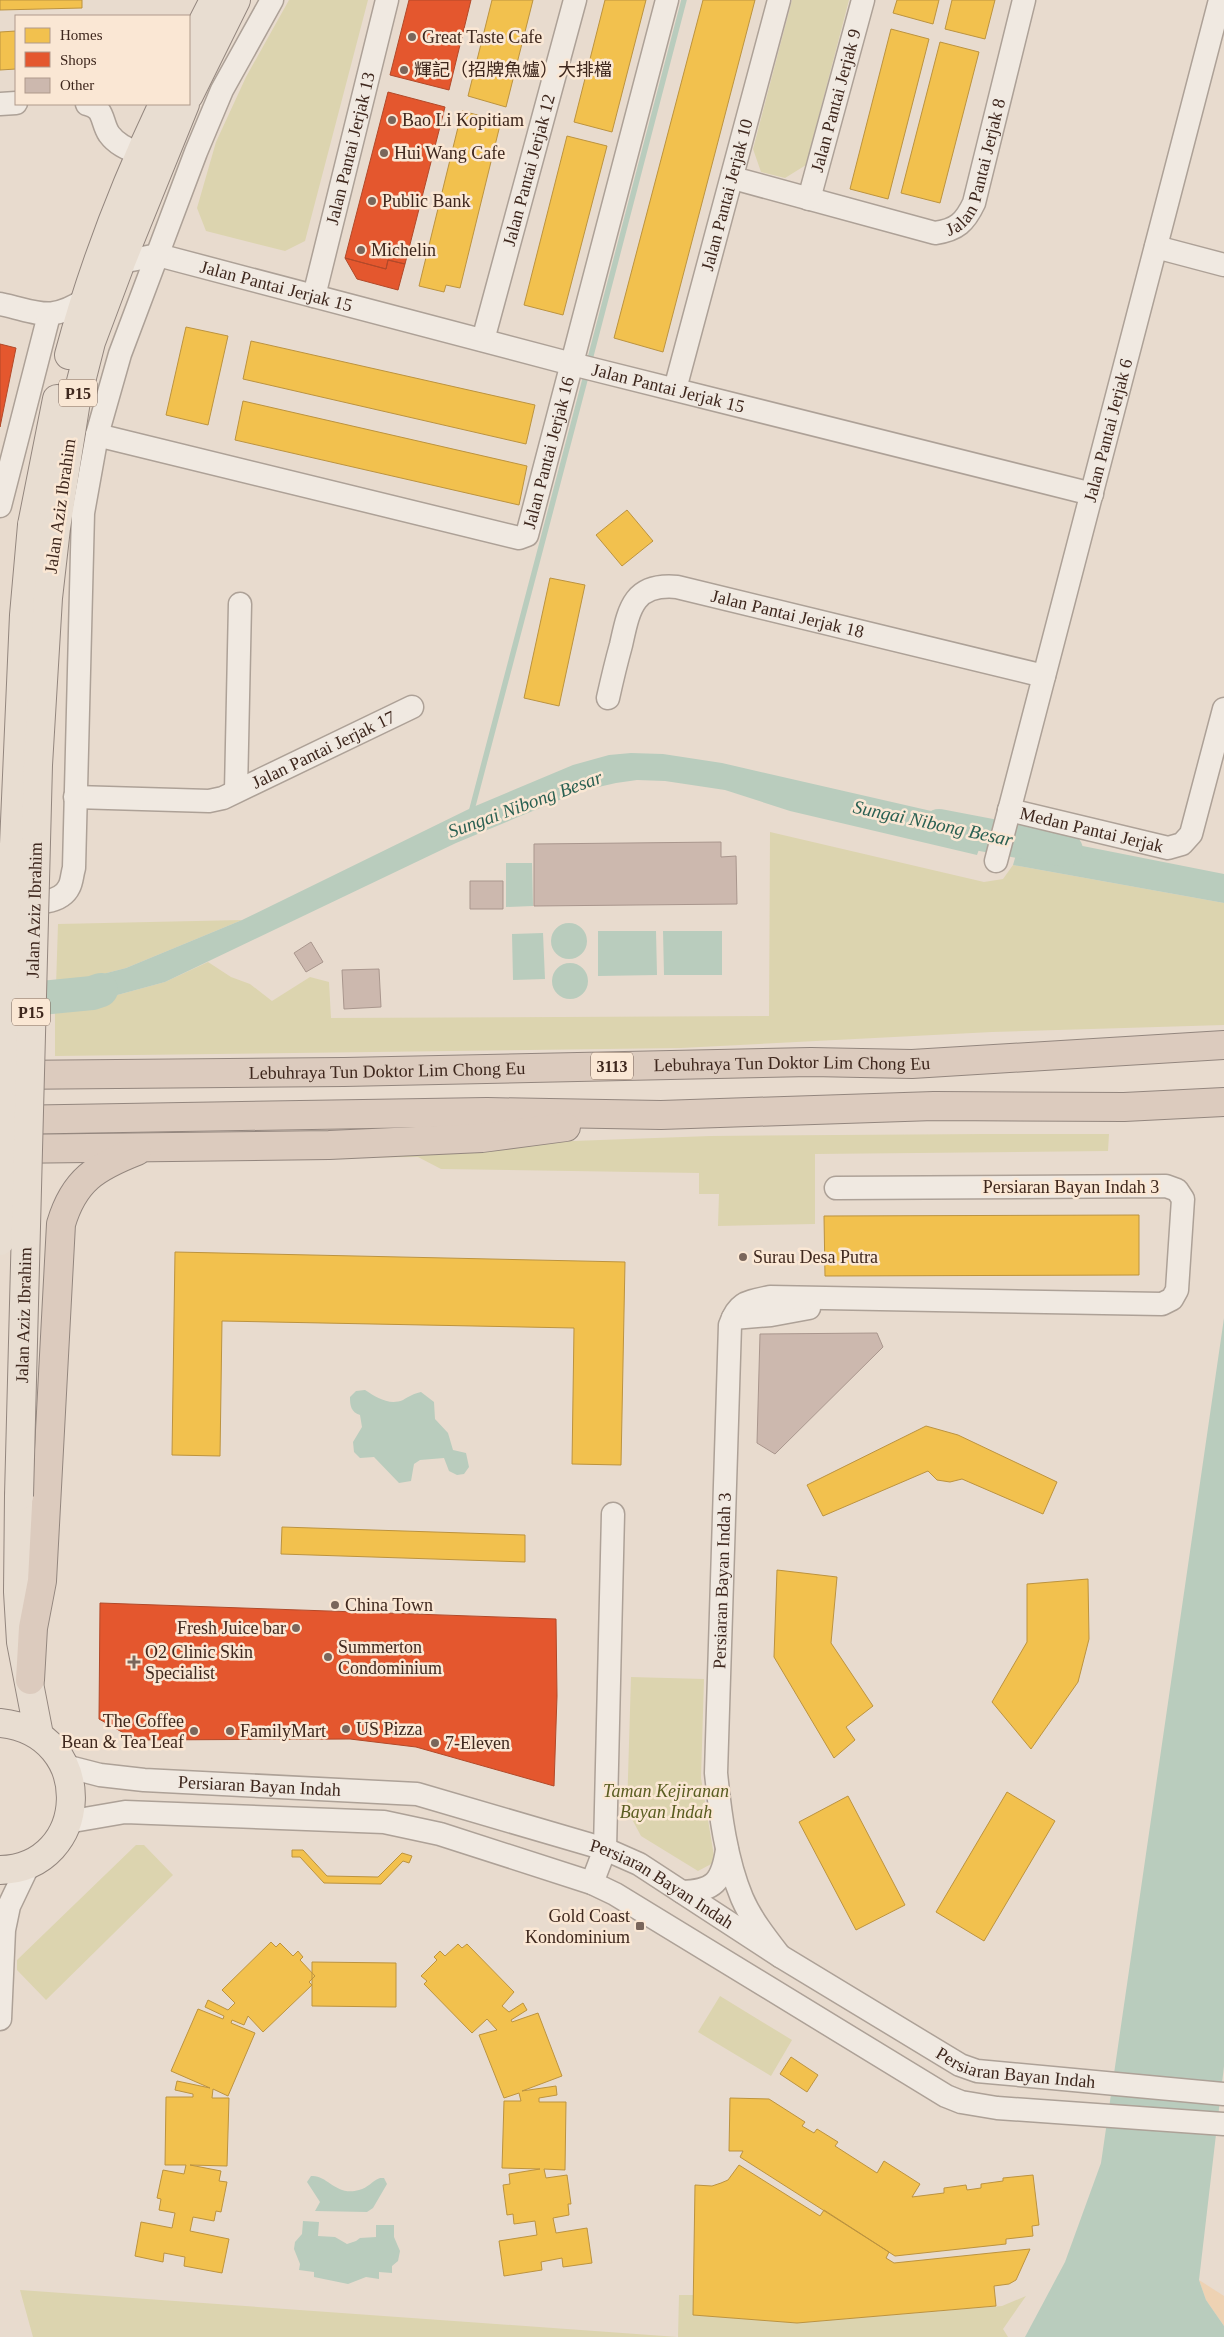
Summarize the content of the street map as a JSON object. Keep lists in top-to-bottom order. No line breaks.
{"streets":{"highway":["Lebuhraya Tun Doktor Lim Chong Eu","3113"],"main road":["P15","Jalan Aziz Ibrahim"],"street":["Jalan Pantai Jerjak 9","Jalan Pantai Jerjak 13","Jalan Pantai Jerjak 8","Jalan Pantai Jerjak 12","Jalan Pantai Jerjak 10","Jalan Pantai Jerjak 15","Jalan Pantai Jerjak 6","Jalan Pantai Jerjak 16","Jalan Pantai Jerjak 18","Jalan Pantai Jerjak 17","Medan Pantai Jerjak","Persiaran Bayan Indah 3","Persiaran Bayan Indah"]},"crossings":[["Jalan Pantai Jerjak 9","Jalan Pantai Jerjak 8"],["Jalan Pantai Jerjak 13","Jalan Pantai Jerjak 15"],["Jalan Pantai Jerjak 8","Jalan Pantai Jerjak 10"],["Jalan Pantai Jerjak 12","Jalan Pantai Jerjak 15"],["Jalan Pantai Jerjak 10","Jalan Pantai Jerjak 15"],["Jalan Pantai Jerjak 15","Jalan Pantai Jerjak 6"],["Jalan Pantai Jerjak 15","Jalan Pantai Jerjak 16"],["Jalan Pantai Jerjak 15","Jalan Aziz Ibrahim"],["Jalan Pantai Jerjak 6","Jalan Pantai Jerjak 18"],["Jalan Pantai Jerjak 6","Medan Pantai Jerjak"],["Persiaran Bayan Indah 3","Persiaran Bayan Indah"]],"water":["Sungai Nibong Besar"],"parks":["Taman Kejiranan Bayan Indah"],"places":{"other":["Great Taste Cafe","輝記（招牌魚爐）大排檔","Bao Li Kopitiam","Hui Wang Cafe","Public Bank","Michelin","Surau Desa Putra","China Town","Fresh Juice bar","Summerton Condominium","US Pizza","The Coffee Bean & Tea Leaf","FamilyMart","7-Eleven"],"health":["O2 Clinic Skin Specialist"],"transit":["Gold Coast Kondominium"]},"legend":["Homes","Shops","Other"]}
